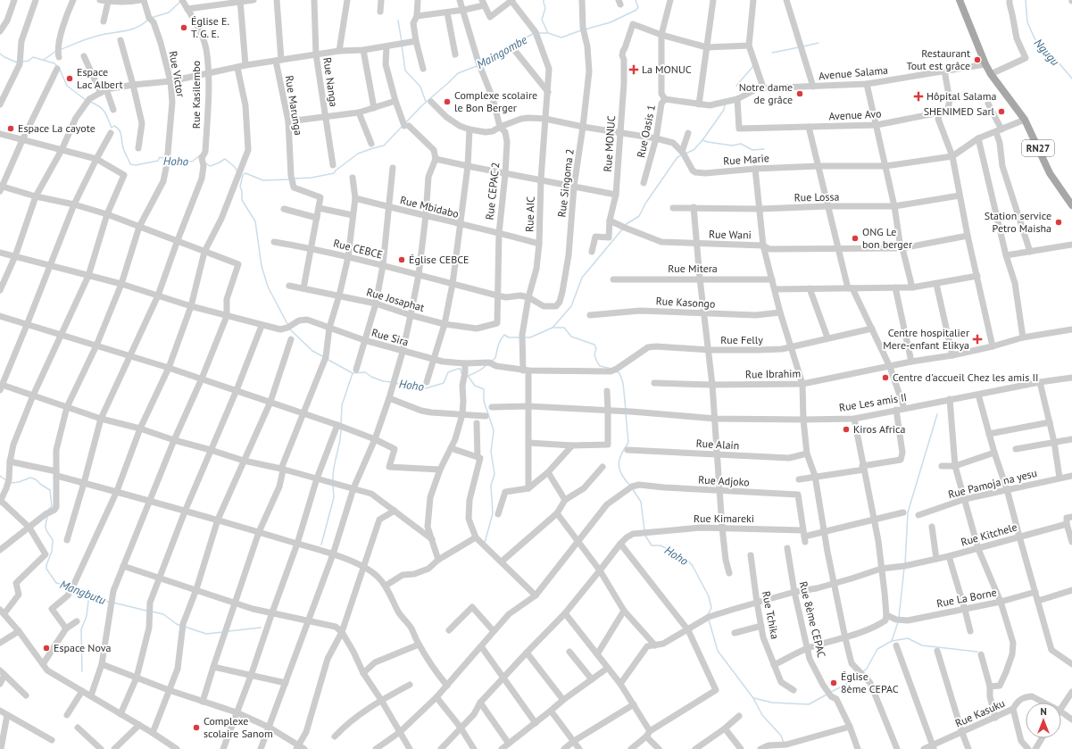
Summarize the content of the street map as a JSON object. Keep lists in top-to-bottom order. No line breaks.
{"streets":{"main road":["RN27"],"street":["Avenue Salama","Rue Victor","Rue Nanga","Rue Kasilembo","Rue Marunga","Avenue Avo","Rue Oasis 1","Rue MONUC","Rue Marie","Rue Singoma 2","Rue CEPAC 2","Rue Lossa","Rue Mbidabo","Rue AIC","Rue Wani","Rue CEBCE","Rue Mitera","Rue Josaphat","Rue Kasongo","Rue Sira","Rue Felly","Rue Ibrahim","Rue Les amis II","Rue Alain","Rue Adjoko","Rue Pamoja na yesu","Rue Kimareki","Rue Kitchele","Rue La Borne","Rue Tchika","Rue 8ème CEPAC","Rue Kasuku"]},"crossings":[["Avenue Salama","RN27"],["Rue Oasis 1","Rue MONUC"],["Rue MONUC","Rue Wani"],["Rue Singoma 2","Rue AIC"],["Rue Singoma 2","Rue CEBCE"],["Rue CEPAC 2","Rue Mbidabo"],["Rue CEPAC 2","Rue CEBCE"],["Rue CEPAC 2","Rue Josaphat"],["Rue Mbidabo","Rue AIC"],["Rue AIC","Rue CEBCE"],["Rue AIC","Rue Sira"],["Rue AIC","Rue Les amis II"],["Rue Sira","Rue Felly"],["Rue Adjoko","Rue Kimareki"],["Rue Kitchele","Rue Tchika"],["Rue Kitchele","Rue 8ème CEPAC"]],"water":["Maingombe","Ngugu","Hoho","Mangbutu"],"places":{"other":["Église E. T. G. E.","Restaurant Tout est grâce","Espace Lac Albert","Notre dame de grâce","Complexe scolaire le Bon Berger","SHENIMED Sarl","Espace La cayote","Station service Petro Maisha","ONG Le bon berger","Église CEBCE","Centre d'accueil Chez les amis II","Kiros Africa","Espace Nova","Église 8ème CEPAC","Complexe scolaire Sanom"],"health":["La MONUC","Hôpital Salama","Centre hospitalier Mere-enfant Elikya"]},"north":"top"}
